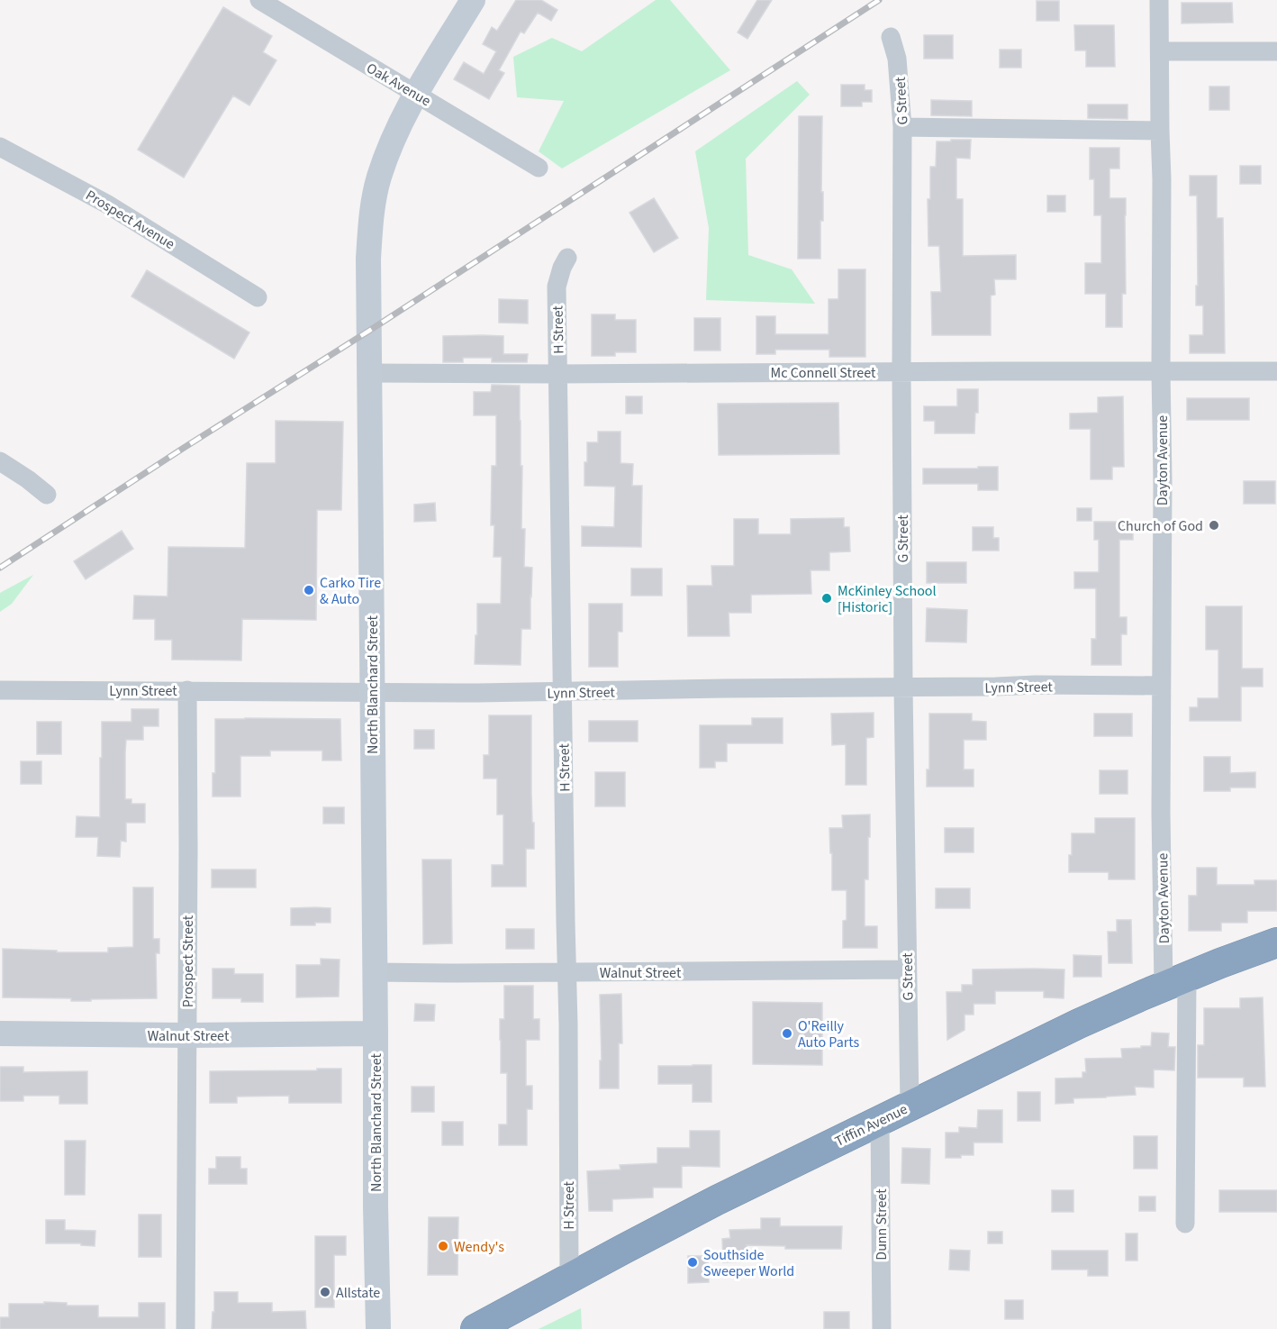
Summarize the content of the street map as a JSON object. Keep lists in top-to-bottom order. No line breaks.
{"streets":{"highway":["Tiffin Avenue"],"street":["Oak Avenue","G Street","Prospect Avenue","H Street","Mc Connell Street","Dayton Avenue","North Blanchard Street","Lynn Street","Prospect Street","Walnut Street","Dunn Street"]},"crossings":[["Oak Avenue","North Blanchard Street"],["G Street","Mc Connell Street"],["G Street","Lynn Street"],["G Street","Walnut Street"],["G Street","Tiffin Avenue"],["H Street","Mc Connell Street"],["H Street","Lynn Street"],["H Street","Walnut Street"],["H Street","Tiffin Avenue"],["Mc Connell Street","Dayton Avenue"],["Mc Connell Street","North Blanchard Street"],["Dayton Avenue","Lynn Street"],["Dayton Avenue","Tiffin Avenue"],["North Blanchard Street","Lynn Street"],["North Blanchard Street","Walnut Street"],["Lynn Street","Prospect Street"],["Prospect Street","Walnut Street"],["Tiffin Avenue","Dunn Street"]],"places":["Church of God","Carko Tire & Auto","McKinley School [Historic]","O'Reilly Auto Parts","Wendy's","Southside Sweeper World","Allstate"]}
